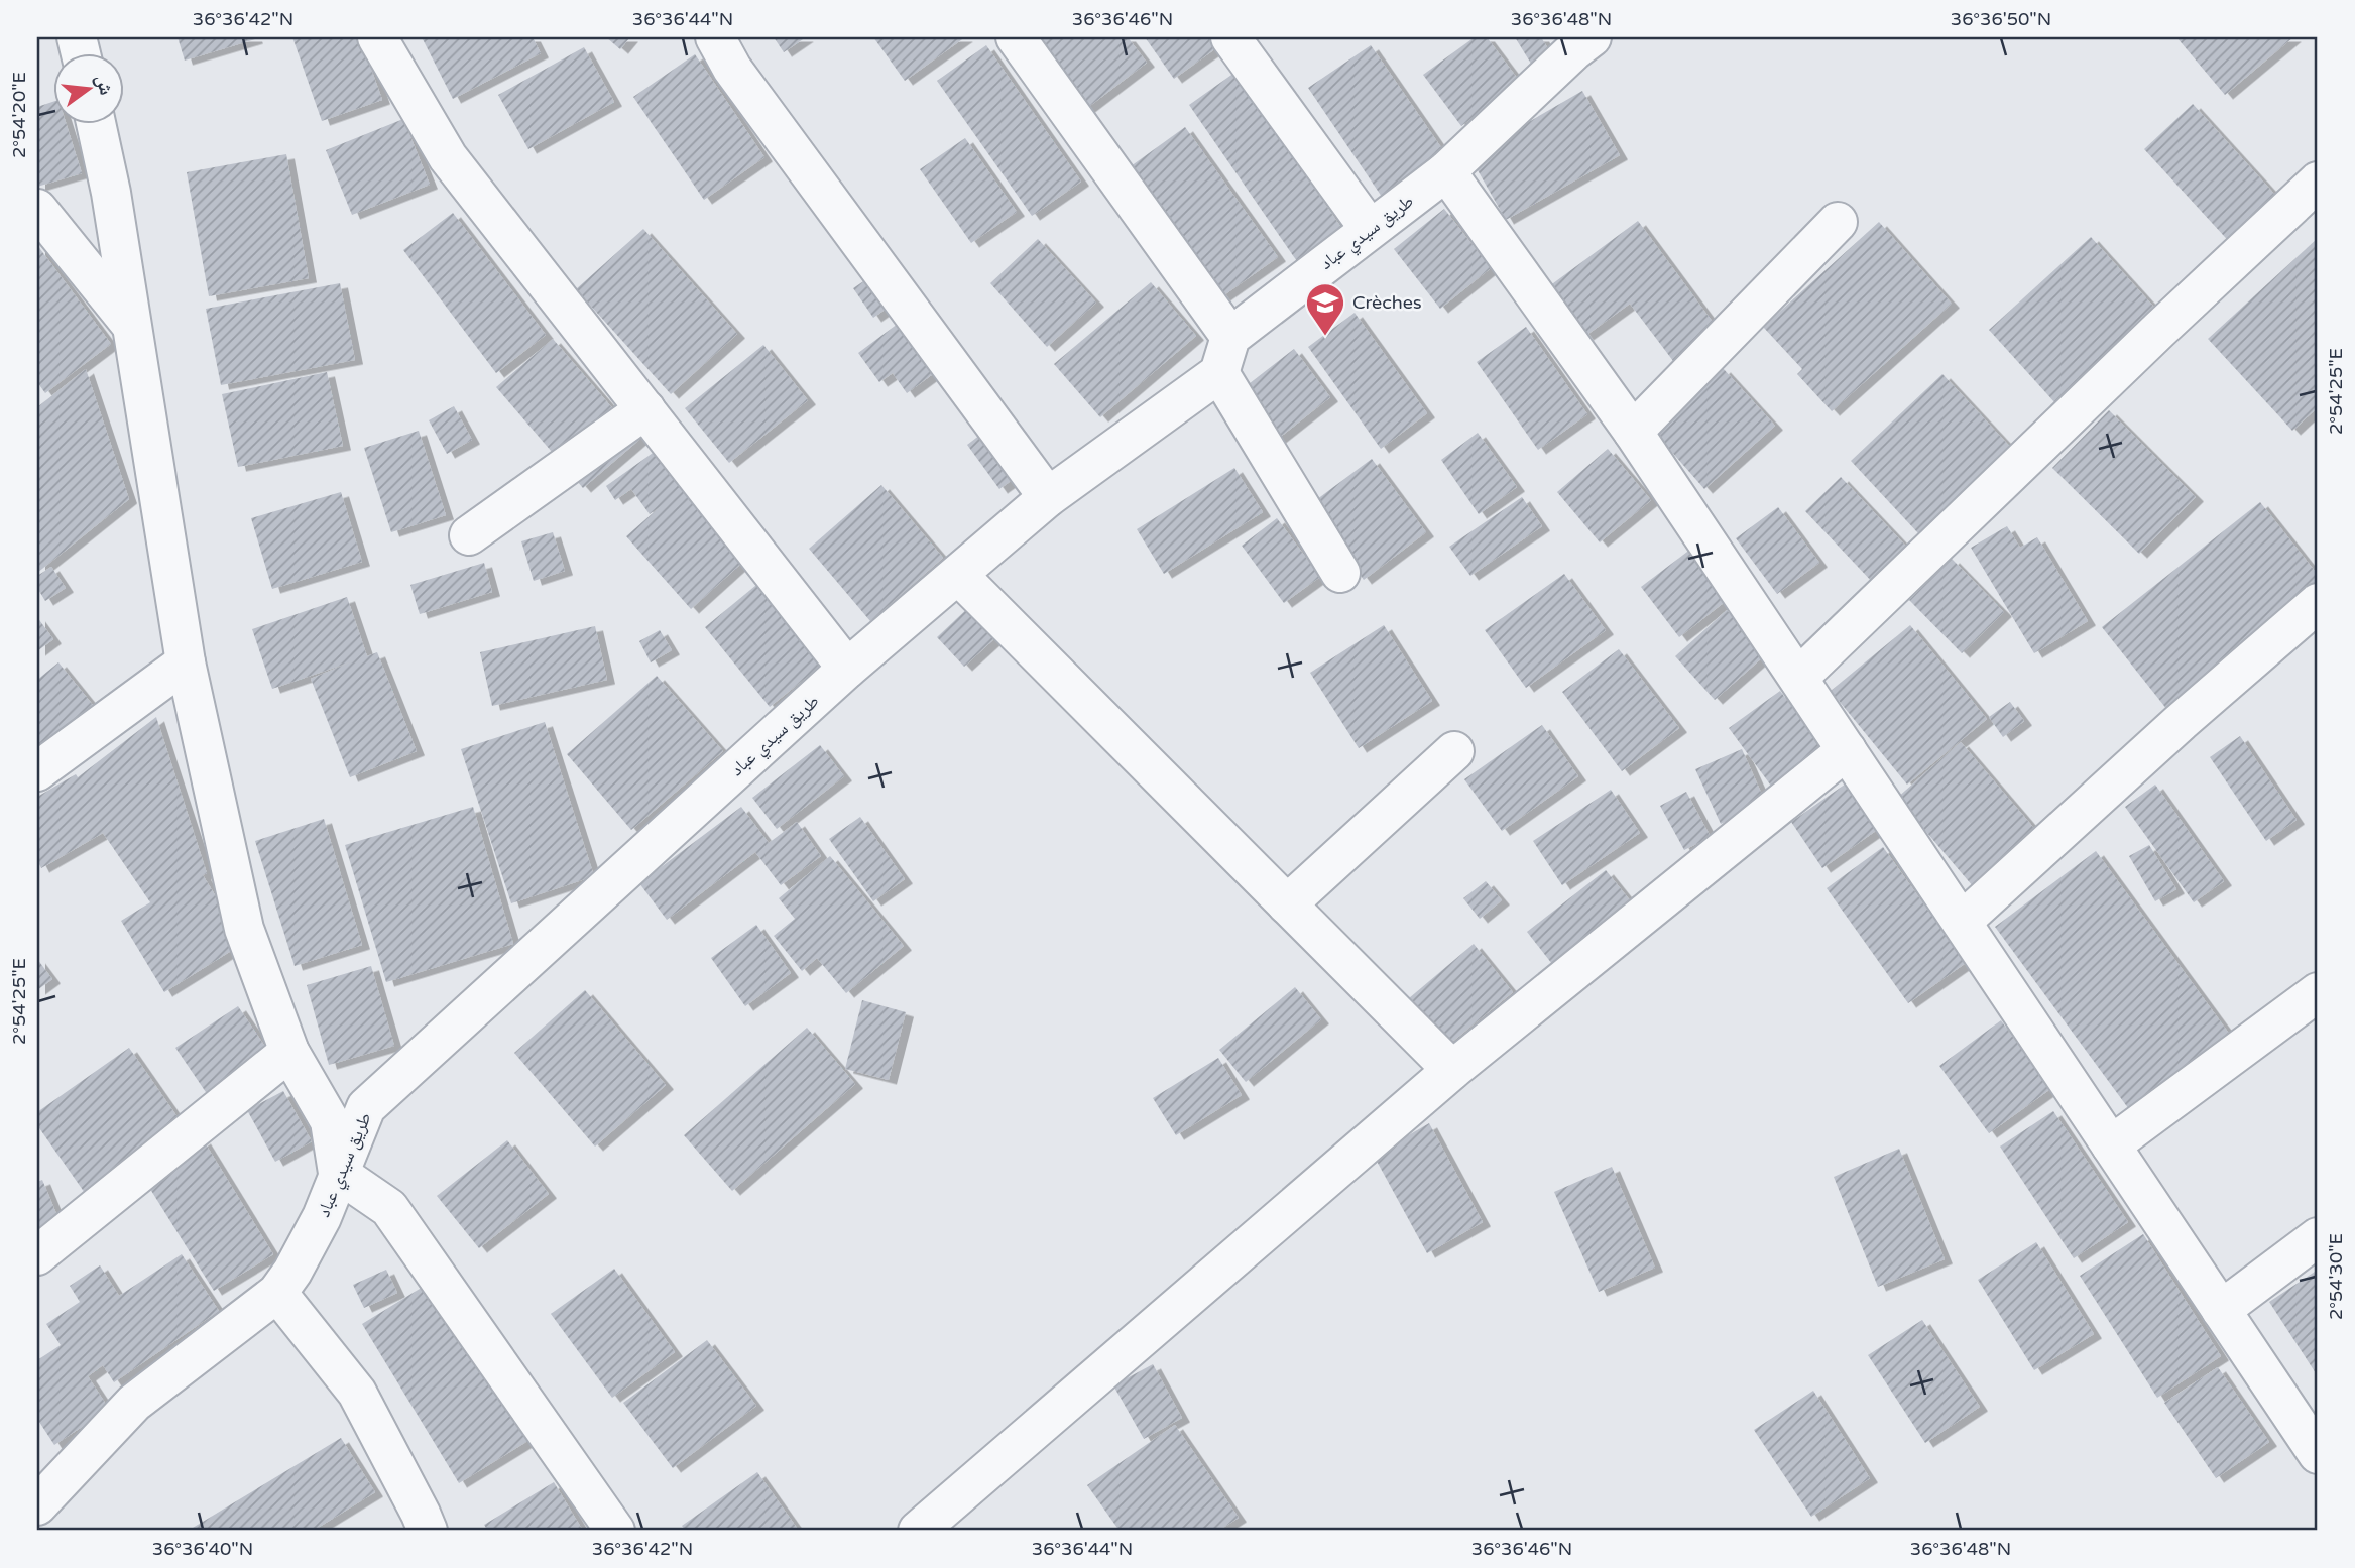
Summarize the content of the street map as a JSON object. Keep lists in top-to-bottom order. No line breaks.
{"streets":{"street":["طريق سيدي عباد"]},"places":{"school or university":["Crèches"]},"north":"right","coordinates":["36°36'42\"N","36°36'44\"N","36°36'46\"N","36°36'48\"N","36°36'50\"N","2°54'20\"E","2°54'25\"E","2°54'30\"E","36°36'40\"N"]}
